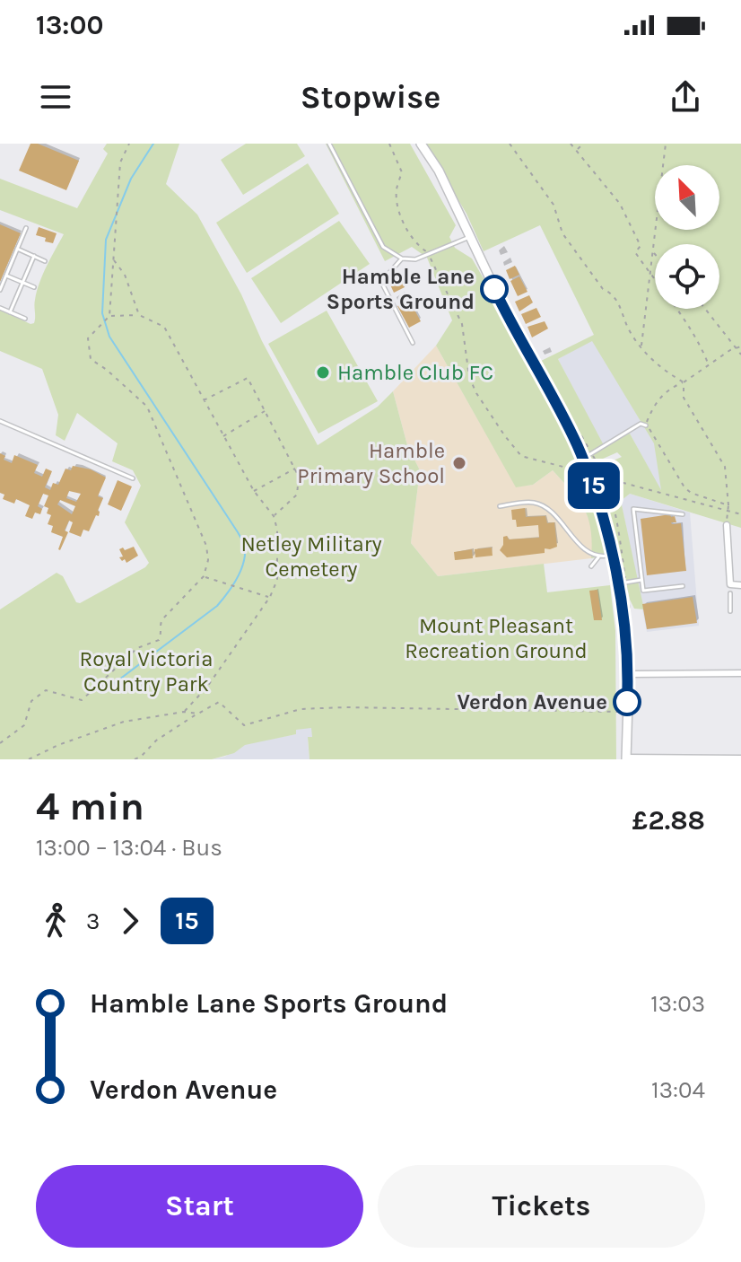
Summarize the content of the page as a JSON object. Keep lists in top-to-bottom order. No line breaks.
{"parks":["Netley Military Cemetery","Mount Pleasant Recreation Ground","Royal Victoria Country Park"],"places":["Hamble Lane Sports Ground","Hamble Club FC","Hamble Primary School","Verdon Avenue"],"lines":["bus line 15"],"north":"top left","page":{"status":"13:00","header":"Stopwise","on_map":"15","heading":["4 min","13:00 – 13:04 · Bus","£2.88"],"legs":["3","15"],"list":[{"name":"Hamble Lane Sports Ground","value":"13:03"},{"name":"Verdon Avenue","value":"13:04"}],"buttons":["Start","Tickets"]}}
